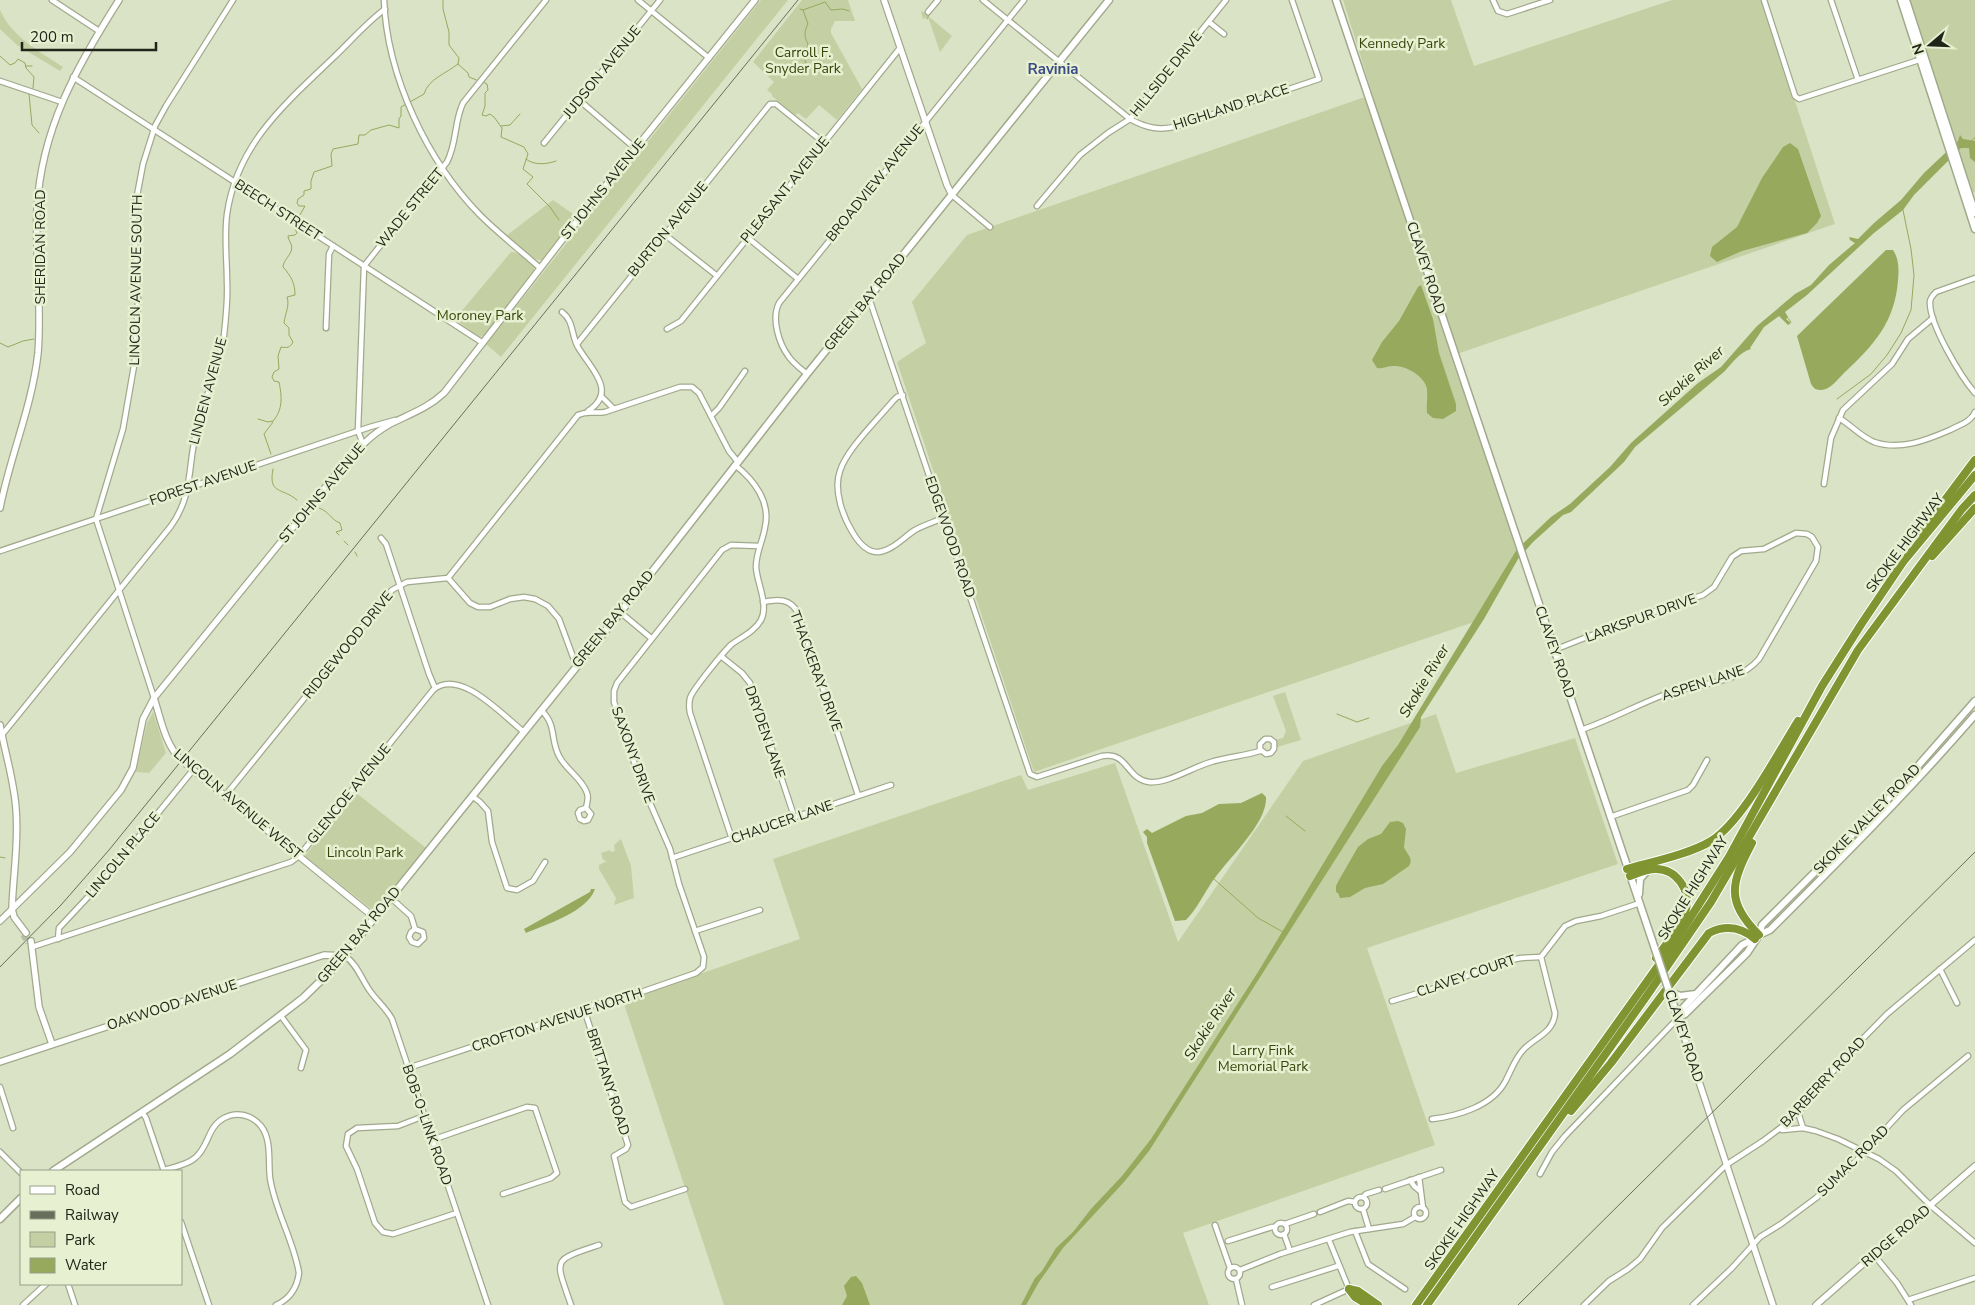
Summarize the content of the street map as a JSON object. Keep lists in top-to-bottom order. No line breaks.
{"streets":{"highway":["SKOKIE HIGHWAY"],"main road":["CLAVEY ROAD","GREEN BAY ROAD","SKOKIE VALLEY ROAD"],"street":["JUDSON AVENUE","HILLSIDE DRIVE","HIGHLAND PLACE","BROADVIEW AVENUE","ST JOHNS AVENUE","PLEASANT AVENUE","WADE STREET","BEECH STREET","BURTON AVENUE","SHERIDAN ROAD","LINCOLN AVENUE SOUTH","LINDEN AVENUE","FOREST AVENUE","EDGEWOOD ROAD","LARKSPUR DRIVE","RIDGEWOOD DRIVE","THACKERAY DRIVE","ASPEN LANE","DRYDEN LANE","SAXONY DRIVE","GLENCOE AVENUE","LINCOLN AVENUE WEST","CHAUCER LANE","LINCOLN PLACE","CLAVEY COURT","OAKWOOD AVENUE","CROFTON AVENUE NORTH","BRITTANY ROAD","BARBERRY ROAD","BOB-O-LINK ROAD","SUMAC ROAD","RIDGE ROAD"]},"crossings":[["HILLSIDE DRIVE","HIGHLAND PLACE"],["HIGHLAND PLACE","BROADVIEW AVENUE"],["HIGHLAND PLACE","GREEN BAY ROAD"],["BROADVIEW AVENUE","GREEN BAY ROAD"],["ST JOHNS AVENUE","BEECH STREET"],["ST JOHNS AVENUE","FOREST AVENUE"],["ST JOHNS AVENUE","LINCOLN AVENUE WEST"],["PLEASANT AVENUE","BURTON AVENUE"],["WADE STREET","BEECH STREET"],["BEECH STREET","SHERIDAN ROAD"],["BEECH STREET","LINCOLN AVENUE SOUTH"],["BEECH STREET","LINDEN AVENUE"],["CLAVEY ROAD","LARKSPUR DRIVE"],["CLAVEY ROAD","ASPEN LANE"],["CLAVEY ROAD","SKOKIE VALLEY ROAD"],["CLAVEY ROAD","BARBERRY ROAD"],["CLAVEY ROAD","SUMAC ROAD"],["LINCOLN AVENUE SOUTH","FOREST AVENUE"],["LINCOLN AVENUE SOUTH","LINCOLN AVENUE WEST"],["GREEN BAY ROAD","EDGEWOOD ROAD"],["GREEN BAY ROAD","LINCOLN AVENUE WEST"],["GREEN BAY ROAD","OAKWOOD AVENUE"],["GREEN BAY ROAD","BOB-O-LINK ROAD"],["LINDEN AVENUE","FOREST AVENUE"],["LINDEN AVENUE","LINCOLN AVENUE WEST"],["FOREST AVENUE","LINCOLN AVENUE WEST"],["LARKSPUR DRIVE","ASPEN LANE"],["RIDGEWOOD DRIVE","LINCOLN AVENUE WEST"],["THACKERAY DRIVE","CHAUCER LANE"],["DRYDEN LANE","CHAUCER LANE"],["SAXONY DRIVE","CHAUCER LANE"],["SAXONY DRIVE","CROFTON AVENUE NORTH"],["GLENCOE AVENUE","LINCOLN AVENUE WEST"],["GLENCOE AVENUE","LINCOLN PLACE"],["LINCOLN AVENUE WEST","LINCOLN PLACE"],["OAKWOOD AVENUE","BOB-O-LINK ROAD"],["CROFTON AVENUE NORTH","BRITTANY ROAD"],["CROFTON AVENUE NORTH","BOB-O-LINK ROAD"]],"districts":["Ravinia"],"water":["Skokie River"],"parks":["Kennedy Park","Carroll F. Snyder Park","Moroney Park","Lincoln Park","Larry Fink Memorial Park"],"legend":["Road","Railway","Park","Water"],"scale_bar":"200 m","north":"left"}
